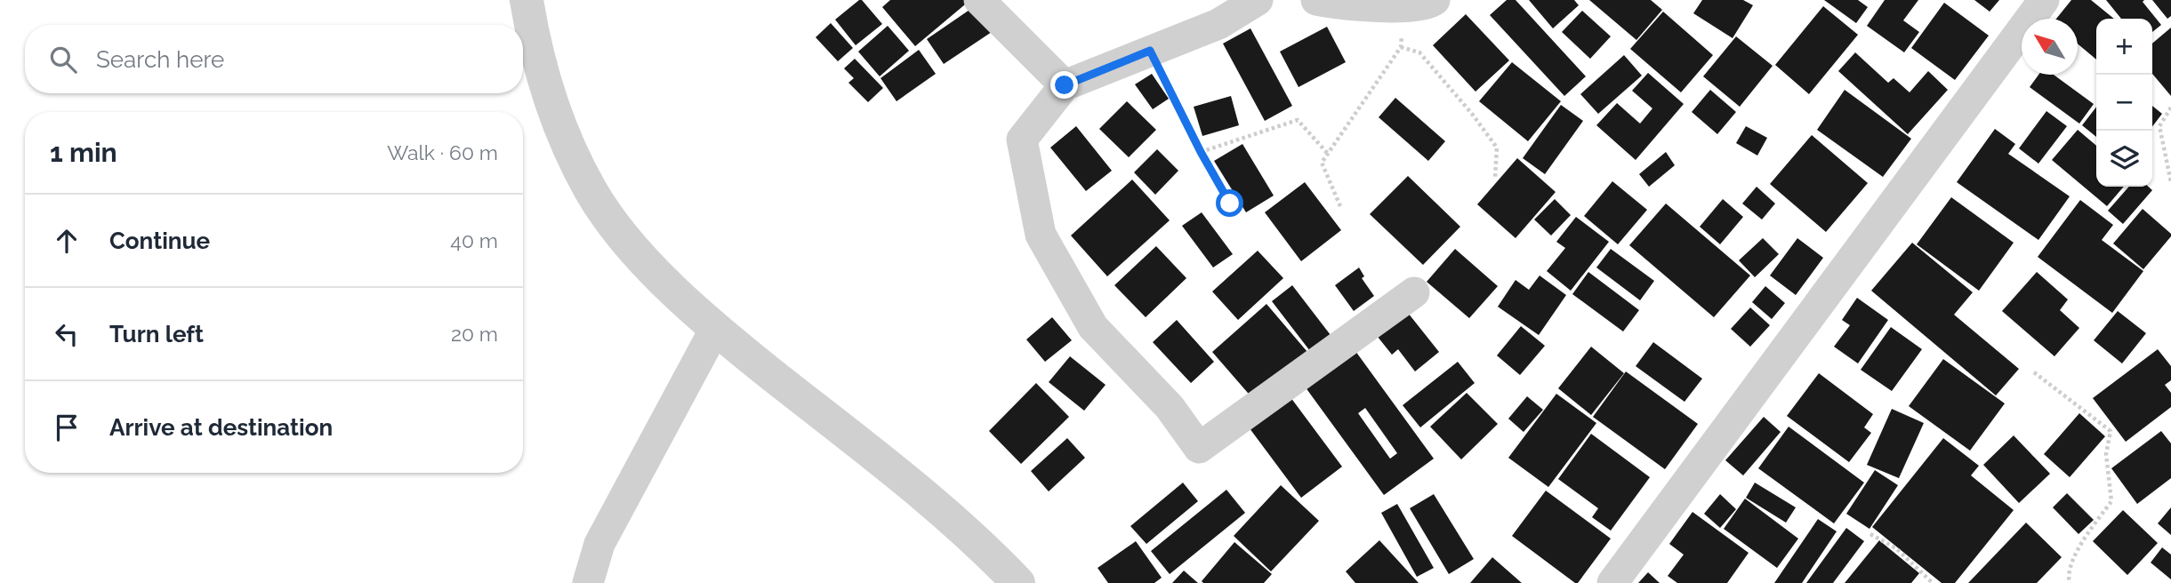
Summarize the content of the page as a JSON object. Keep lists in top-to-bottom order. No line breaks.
{"north":"top left","page":{"map_buttons":["+","−"],"search":"Search here","heading":["1 min","Walk · 60 m"],"list":[["Continue","40 m"],["Turn left","20 m"],"Arrive at destination"]}}
